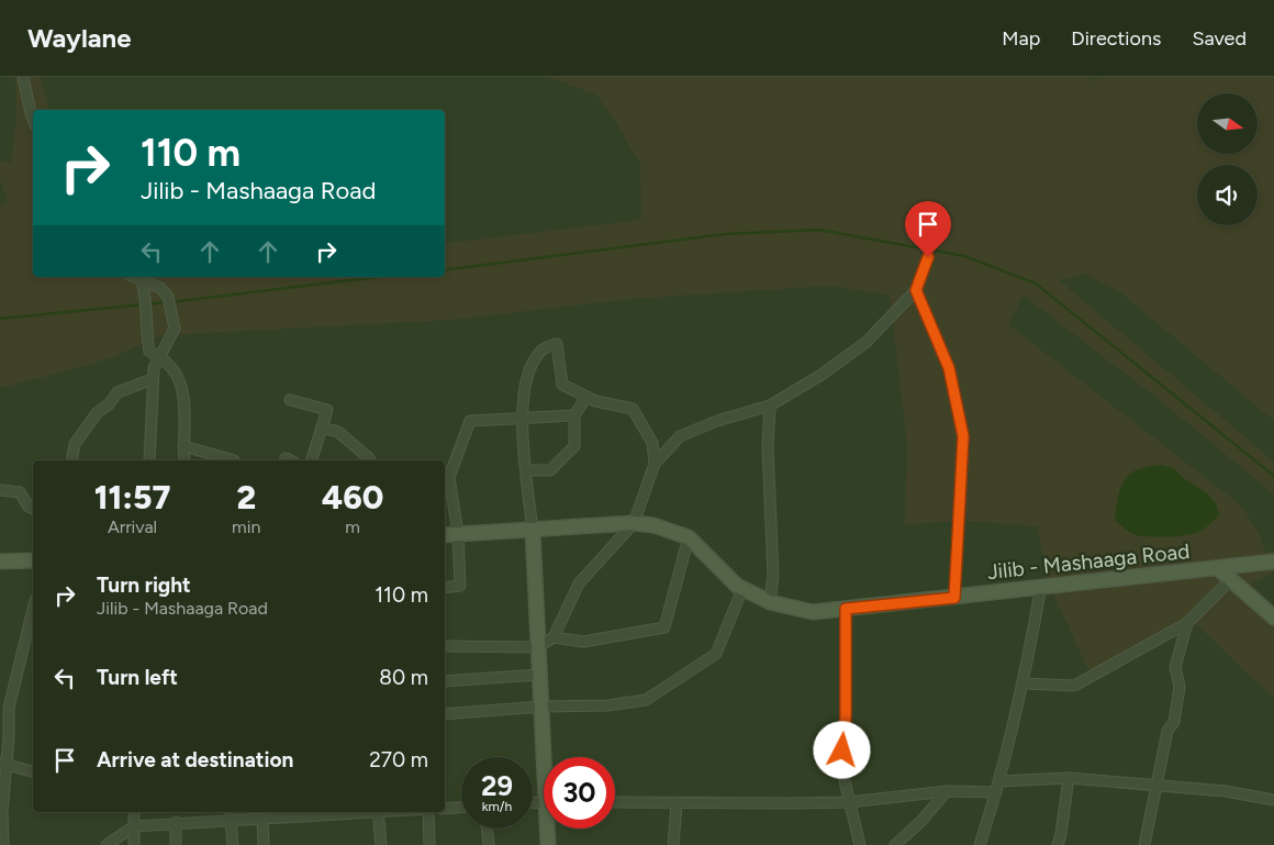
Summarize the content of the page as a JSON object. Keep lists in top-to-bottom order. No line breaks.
{"streets":{"main road":["Jilib - Mashaaga Road"]},"north":"right","page":{"header":"Waylane","nav":["Map","Directions","Saved"],"turn":["110 m","Jilib - Mashaaga Road"],"eta":["11:57","Arrival","2","min","460","m"],"list":[{"name":"Turn right","note":"Jilib - Mashaaga Road","value":"110 m"},{"name":"Turn left","value":"80 m"},{"name":"Arrive at destination","value":"270 m"}],"speed":"29 km/h","limit":"30"}}
